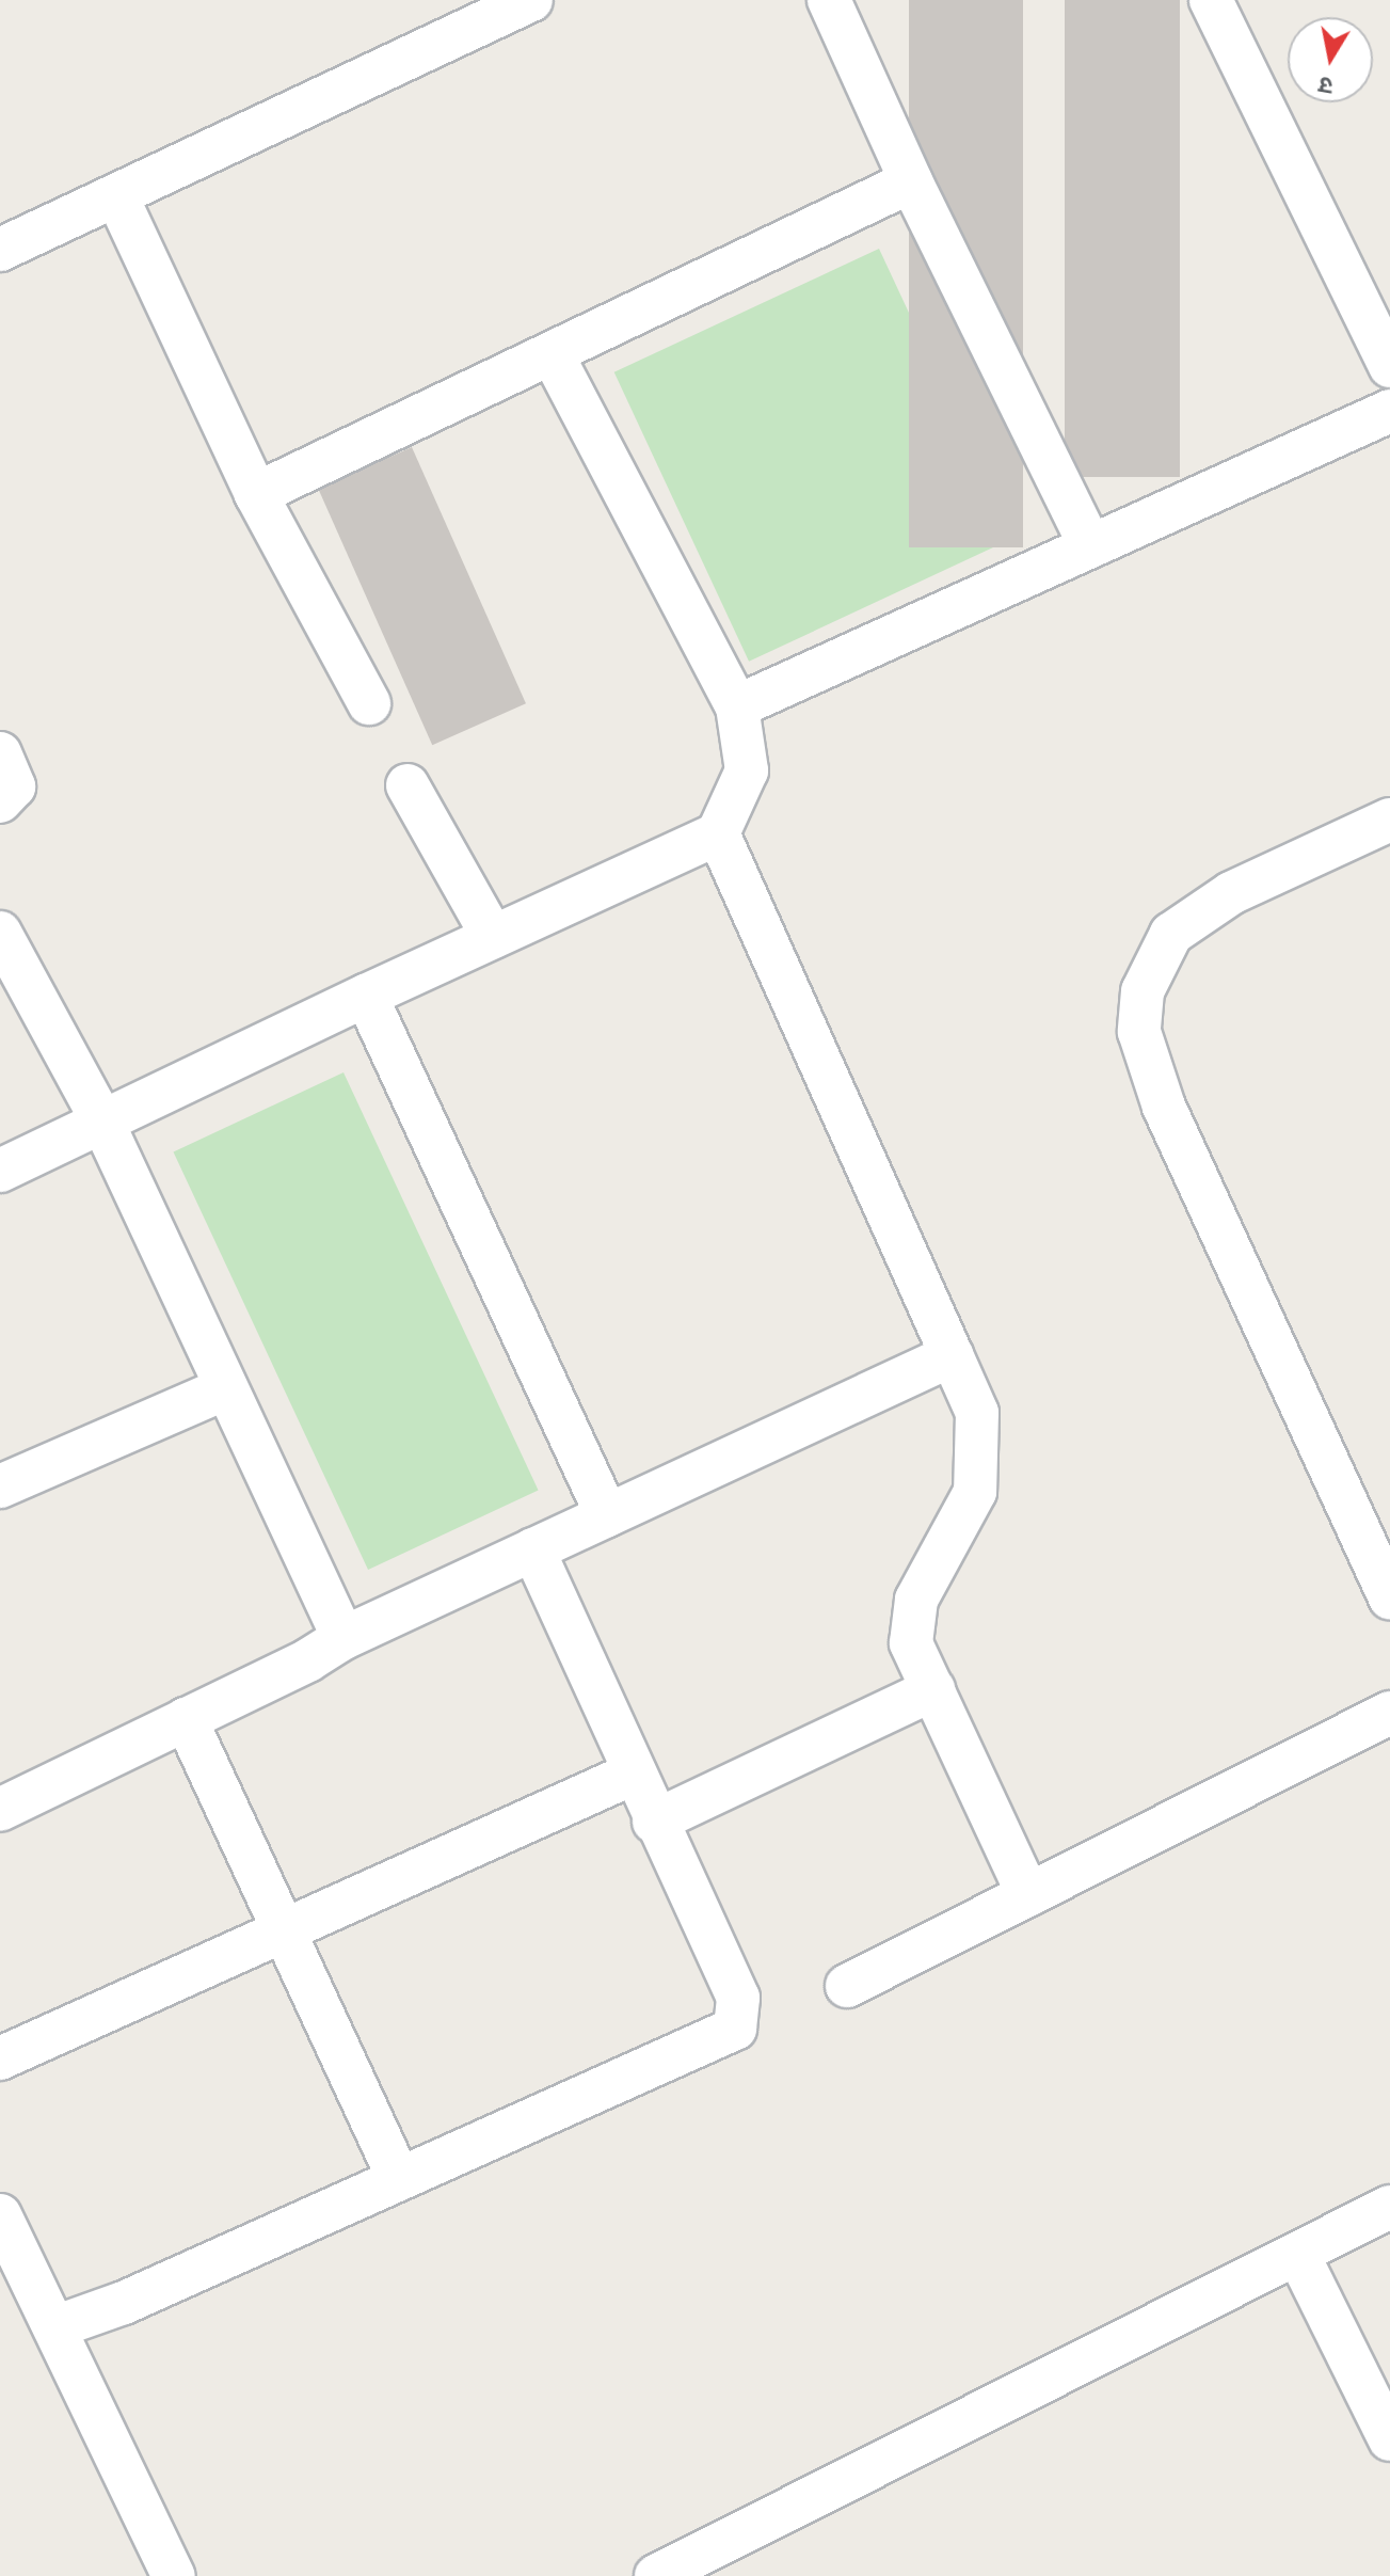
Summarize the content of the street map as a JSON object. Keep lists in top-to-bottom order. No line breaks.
{"north":"bottom"}
